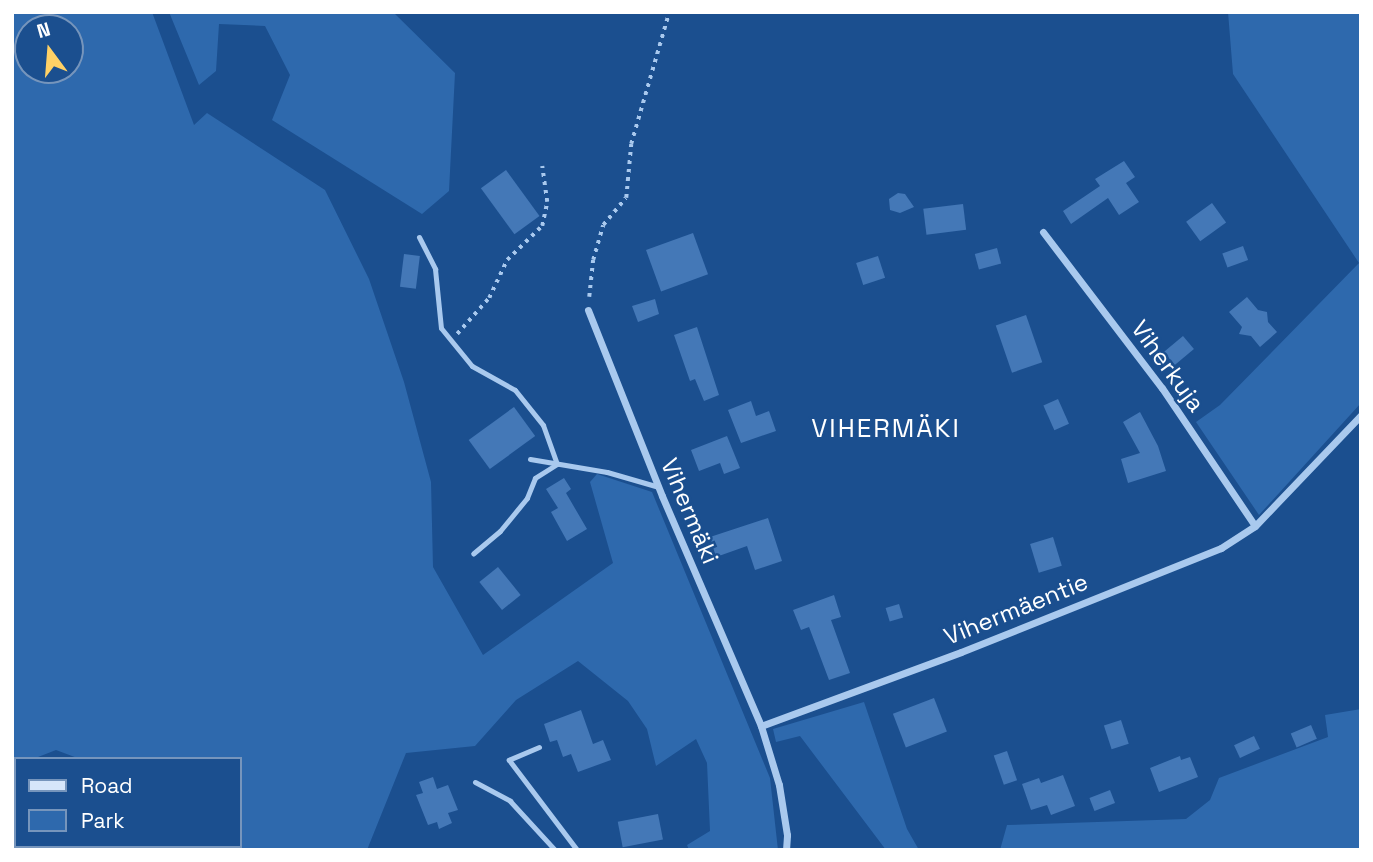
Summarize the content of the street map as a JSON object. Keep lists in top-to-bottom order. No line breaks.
{"streets":{"street":["Viherkuja","Vihermäki","Vihermäentie"]},"crossings":[["Viherkuja","Vihermäentie"],["Vihermäki","Vihermäentie"]],"districts":["VIHERMÄKI"],"legend":["Road","Park"],"north":"top"}
